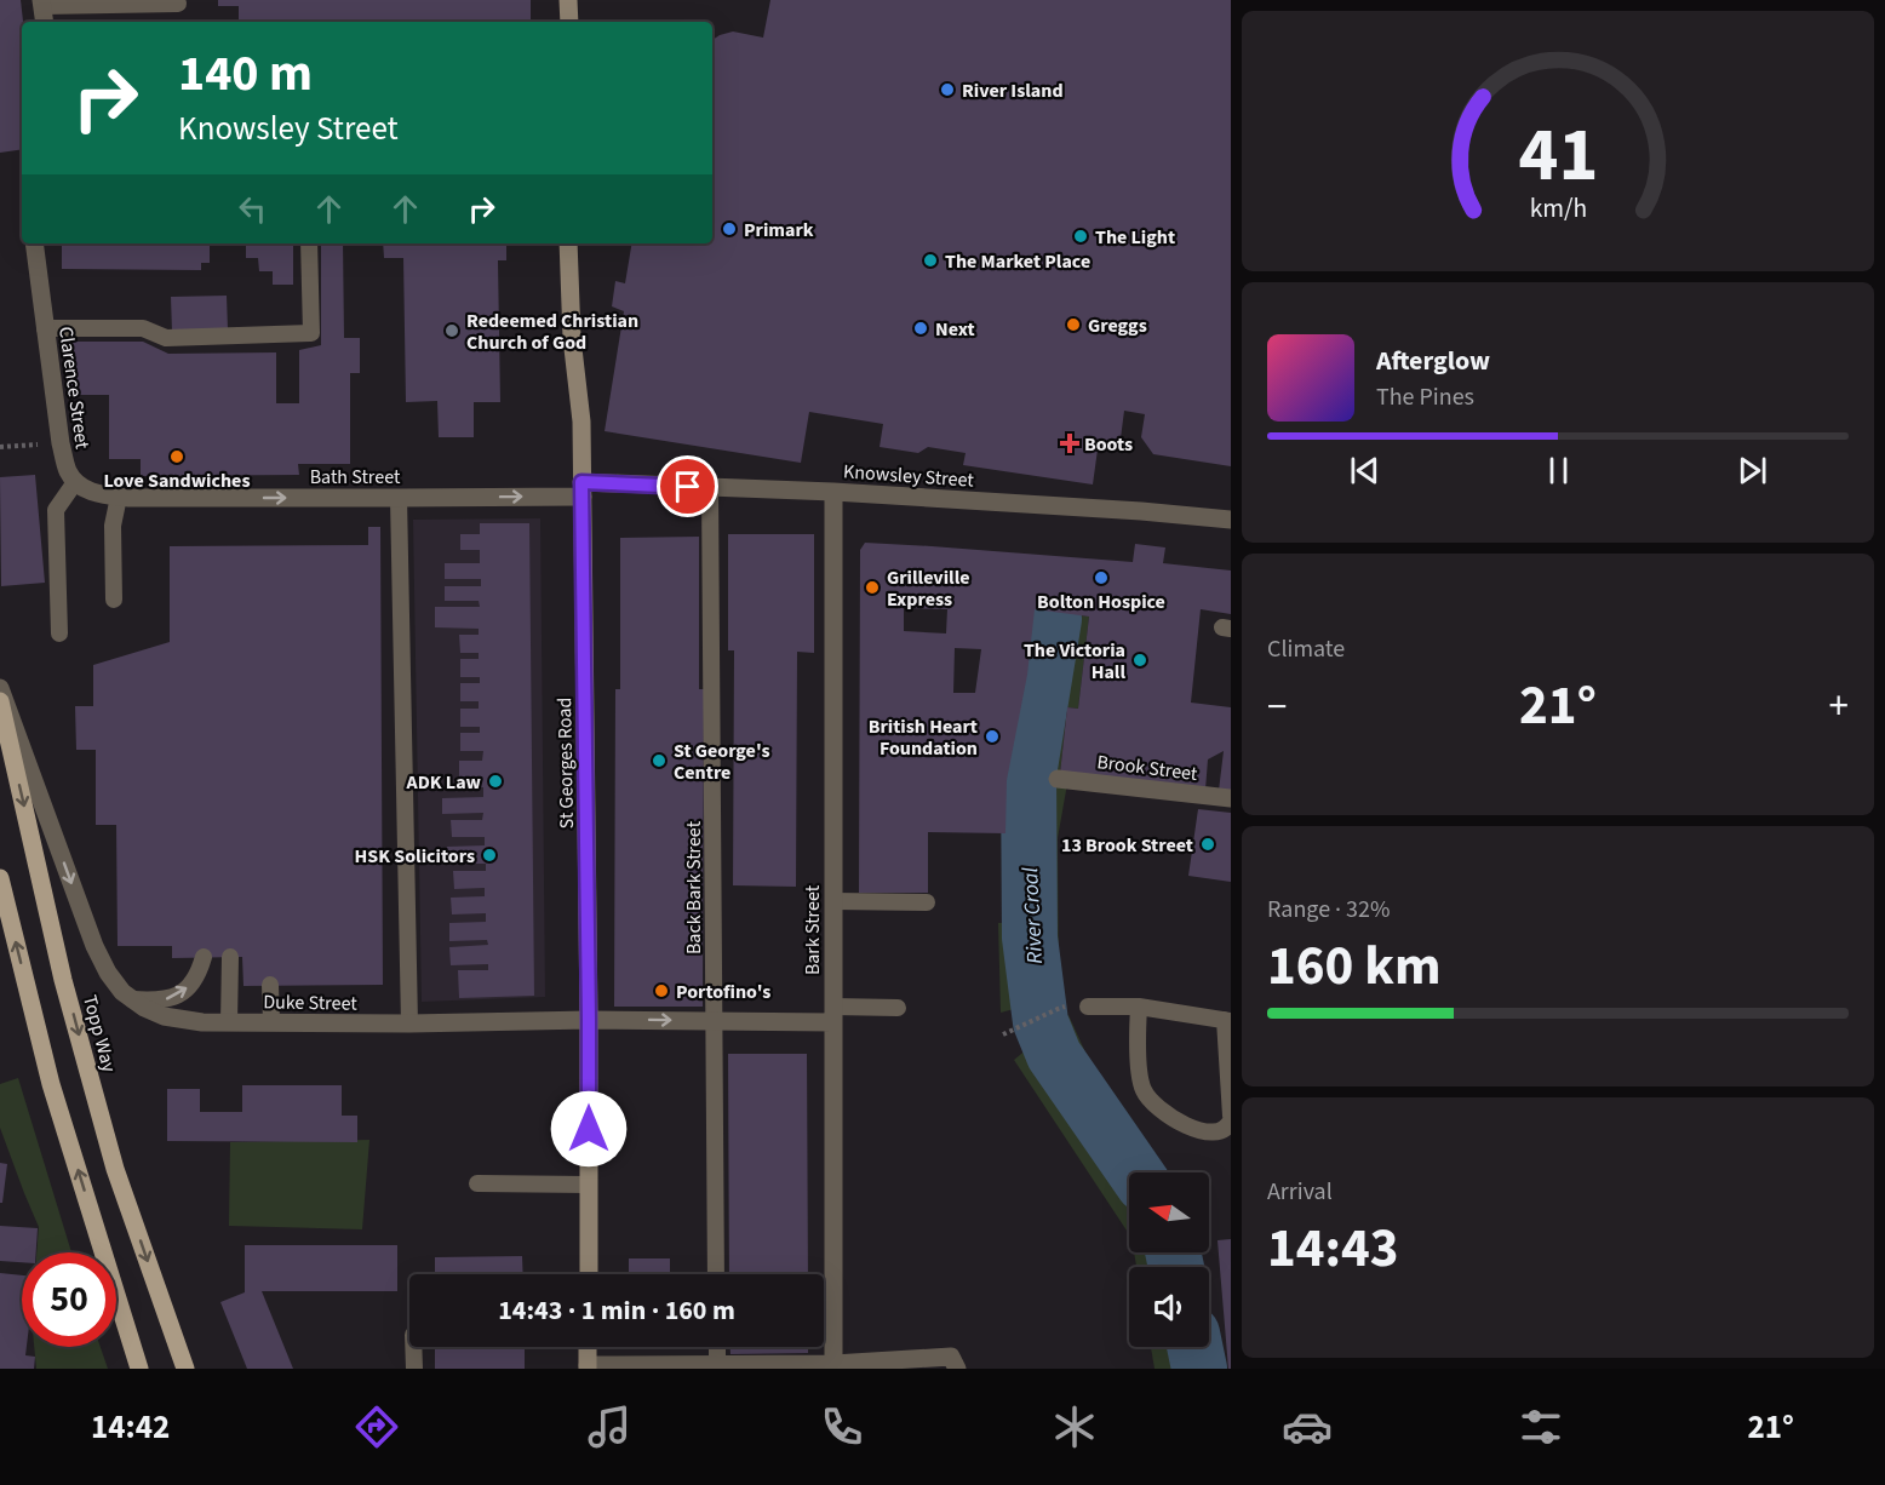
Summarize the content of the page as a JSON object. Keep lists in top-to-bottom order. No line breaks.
{"streets":{"main road":["St Georges Road","Topp Way"],"street":["Clarence Street","Knowsley Street","Bath Street","Brook Street","Bark Street","Duke Street"],"lane":["Back Bark Street"]},"crossings":[["Knowsley Street","Bath Street"],["Knowsley Street","St Georges Road"],["Knowsley Street","Back Bark Street"],["Knowsley Street","Bark Street"],["Bath Street","St Georges Road"],["St Georges Road","Duke Street"],["Back Bark Street","Duke Street"],["Bark Street","Duke Street"]],"one_way":["Bath Street","Duke Street"],"water":["River Croal"],"places":{"other":["River Island","Primark","The Light","The Market Place","Greggs","Next","Redeemed Christian Church of God","Love Sandwiches","Bolton Hospice","Grilleville Express","The Victoria Hall","British Heart Foundation","St George's Centre","ADK Law","13 Brook Street","HSK Solicitors","Portofino's"],"health":["Boots"]},"north":"left","page":{"turn":["140 m","Knowsley Street"],"song":["Afterglow","The Pines"],"tile":["Climate",["Range · 32%","160 km"],["Arrival","14:43"]],"heat":["−","21°","+"],"limit":"50","trip":"14:43 · 1 min · 160 m","tabs":["14:42","21°"],"gauge":["41","km/h"]}}
